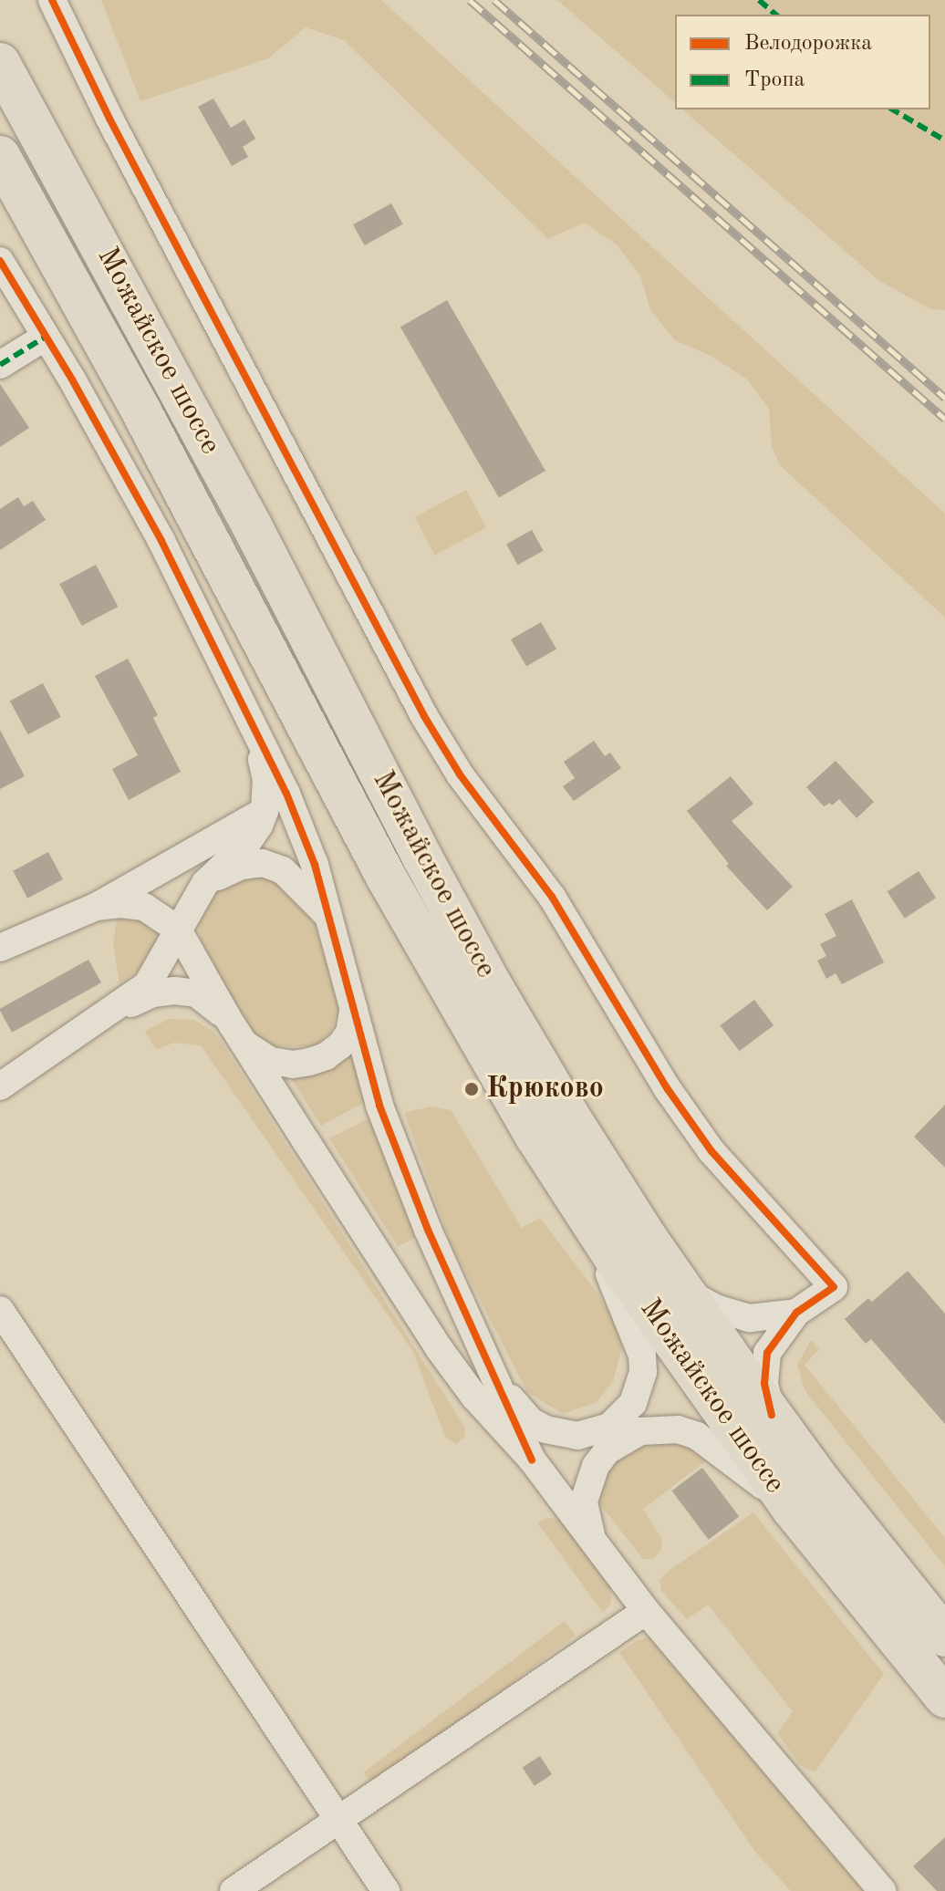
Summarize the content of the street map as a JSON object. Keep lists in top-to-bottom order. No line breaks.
{"streets":{"main road":["Можайское шоссе"]},"places":["Крюково"],"legend":["Велодорожка","Тропа"]}
